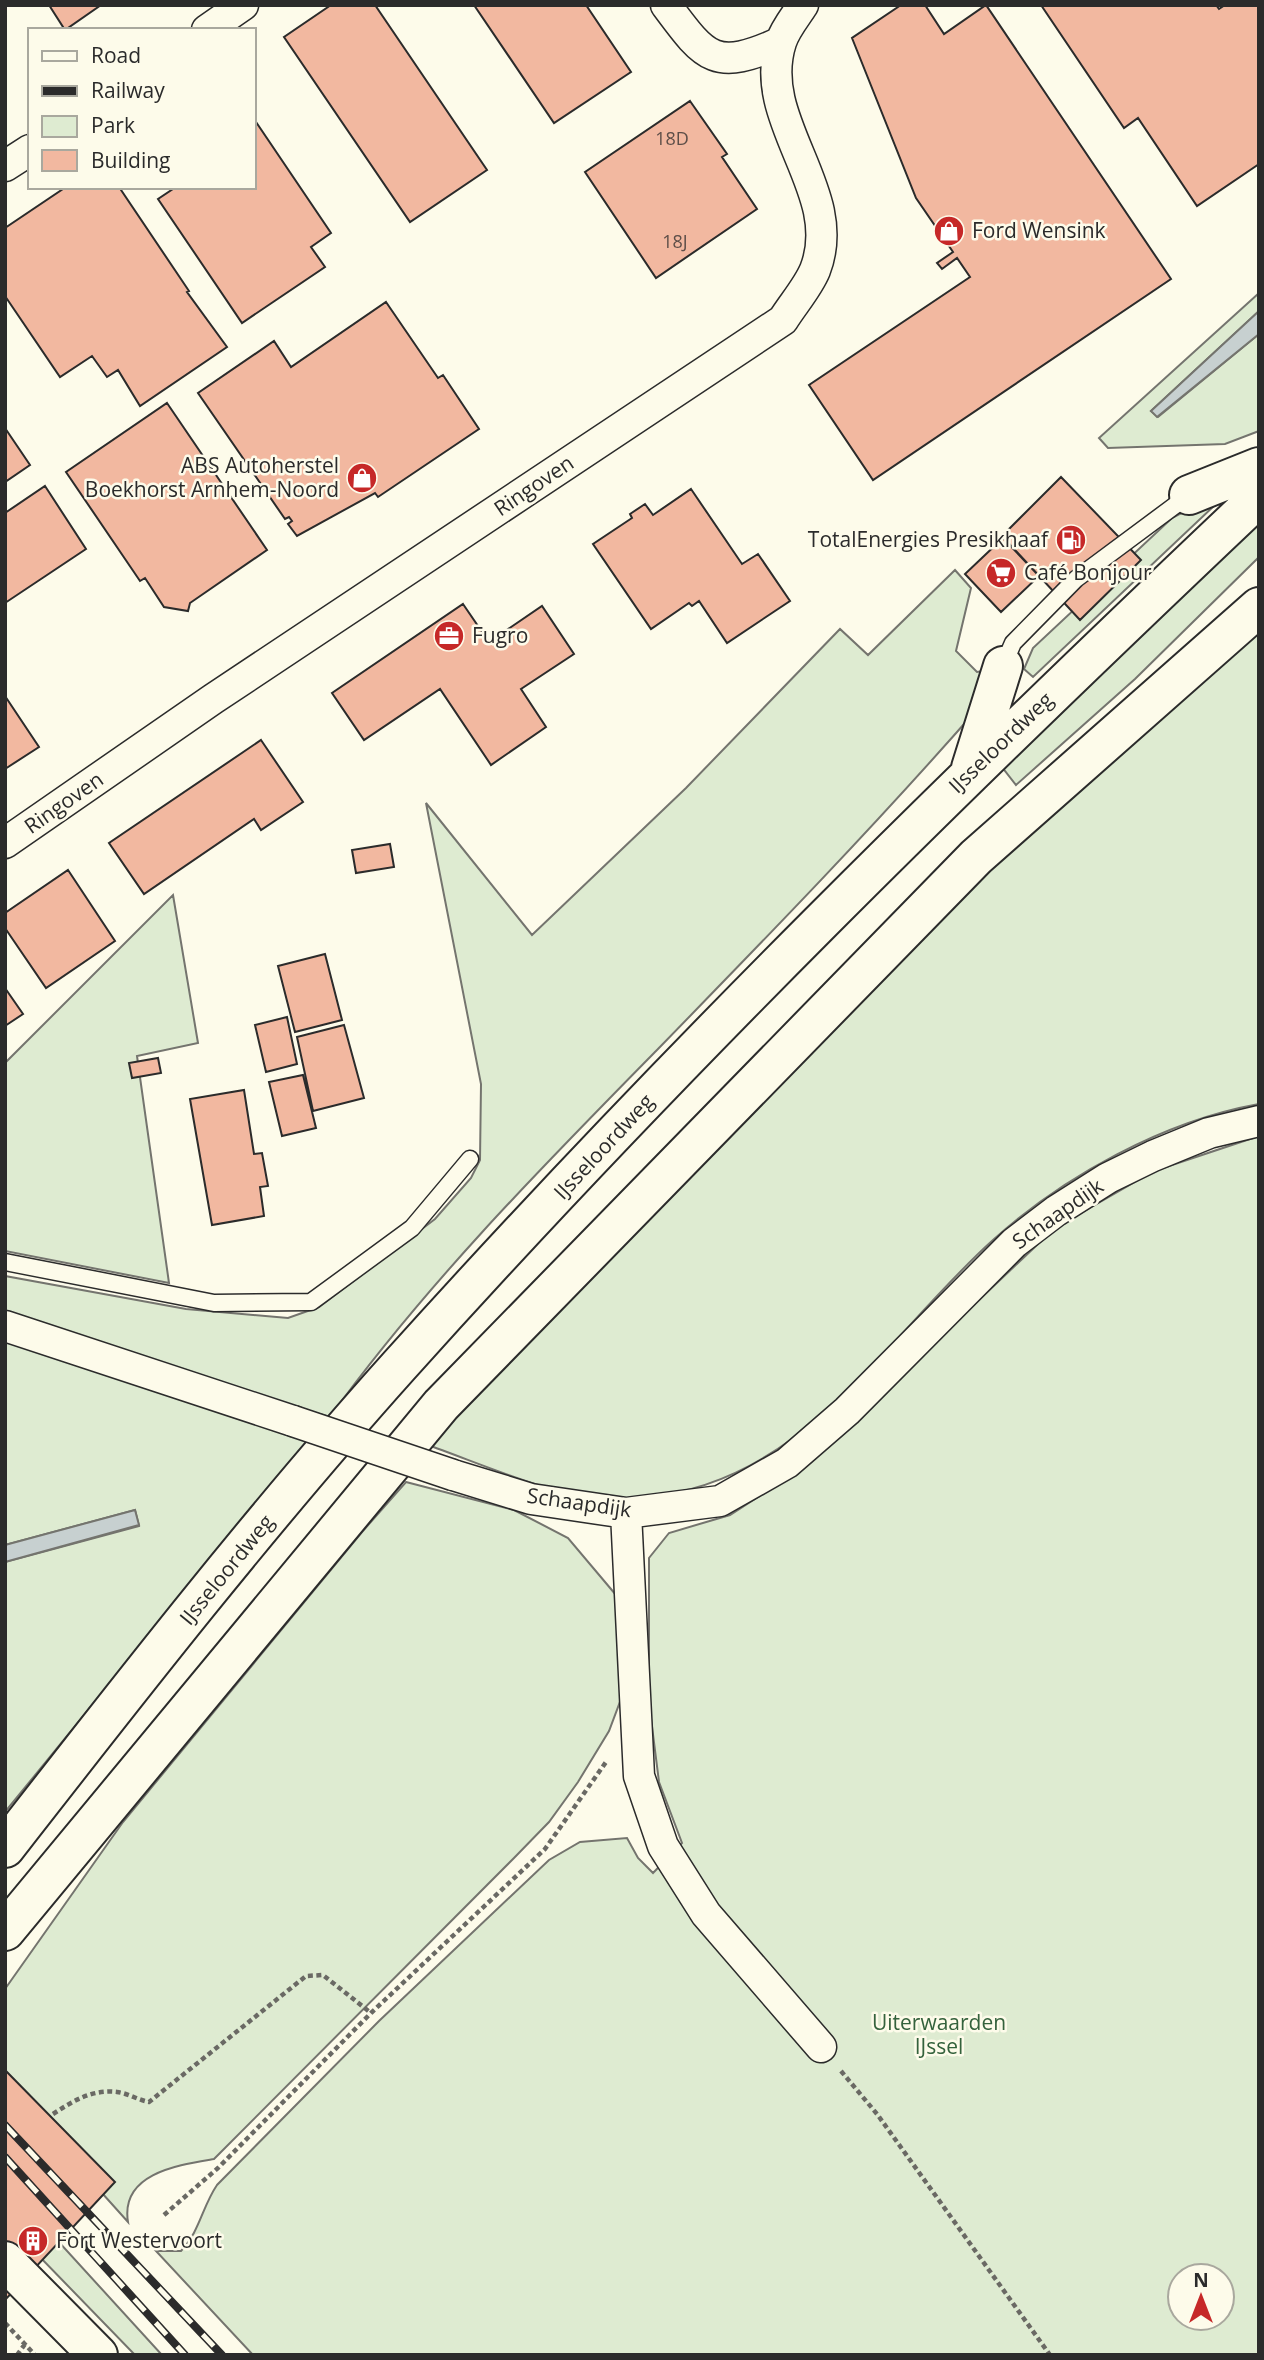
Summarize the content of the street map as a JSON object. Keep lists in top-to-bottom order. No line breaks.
{"streets":{"main road":["IJsseloordweg"],"street":["Ringoven","Schaapdijk"]},"parks":["Uiterwaarden IJssel"],"places":{"shop":["Ford Wensink","ABS Autoherstel Boekhorst Arnhem-Noord"],"fuel station":["TotalEnergies Presikhaaf"],"supermarket":["Café Bonjour"],"office":["Fugro"],"building":["Fort Westervoort"]},"house_numbers":["18D","18J"],"legend":["Road","Railway","Park","Building"],"north":"top"}
